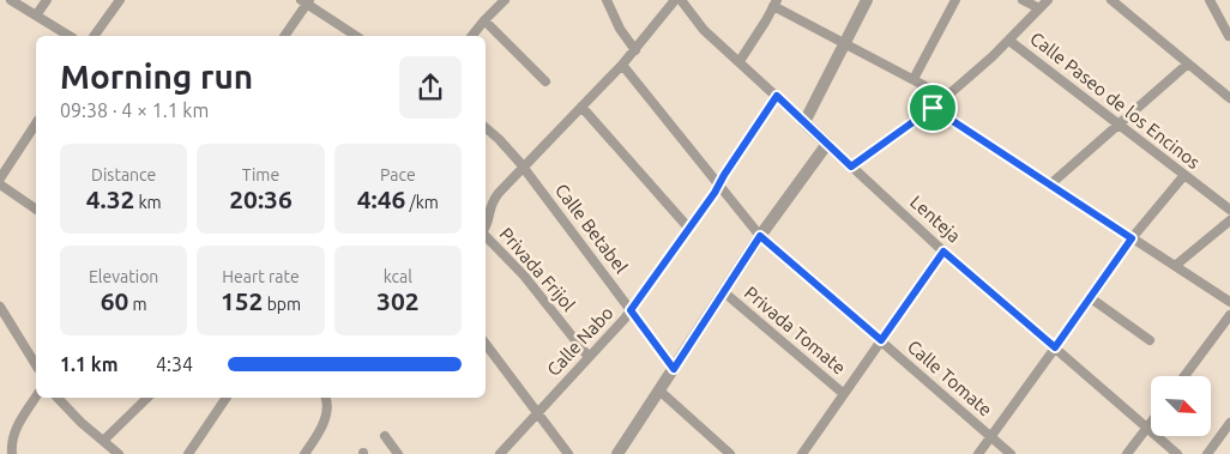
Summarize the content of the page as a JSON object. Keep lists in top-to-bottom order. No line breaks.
{"streets":{"street":["Calle Paseo de los Encinos","Lenteja","Calle Betabel","Privada Frijol","Privada Tomate","Calle Nabo","Calle Tomate"]},"crossings":[["Lenteja","Calle Nabo"],["Calle Betabel","Calle Nabo"],["Privada Frijol","Calle Nabo"],["Calle Nabo","Calle Tomate"]],"north":"bottom right","page":{"heading":["Morning run","09:38 · 4 × 1.1 km"],"stats":[["Distance","4.32 km"],["Time","20:36"],["Pace","4:46 /km"],["Elevation","60 m"],["Heart rate","152 bpm"],["kcal","302"]],"list":[{"name":"1.1 km","note":"4:34"}]}}
